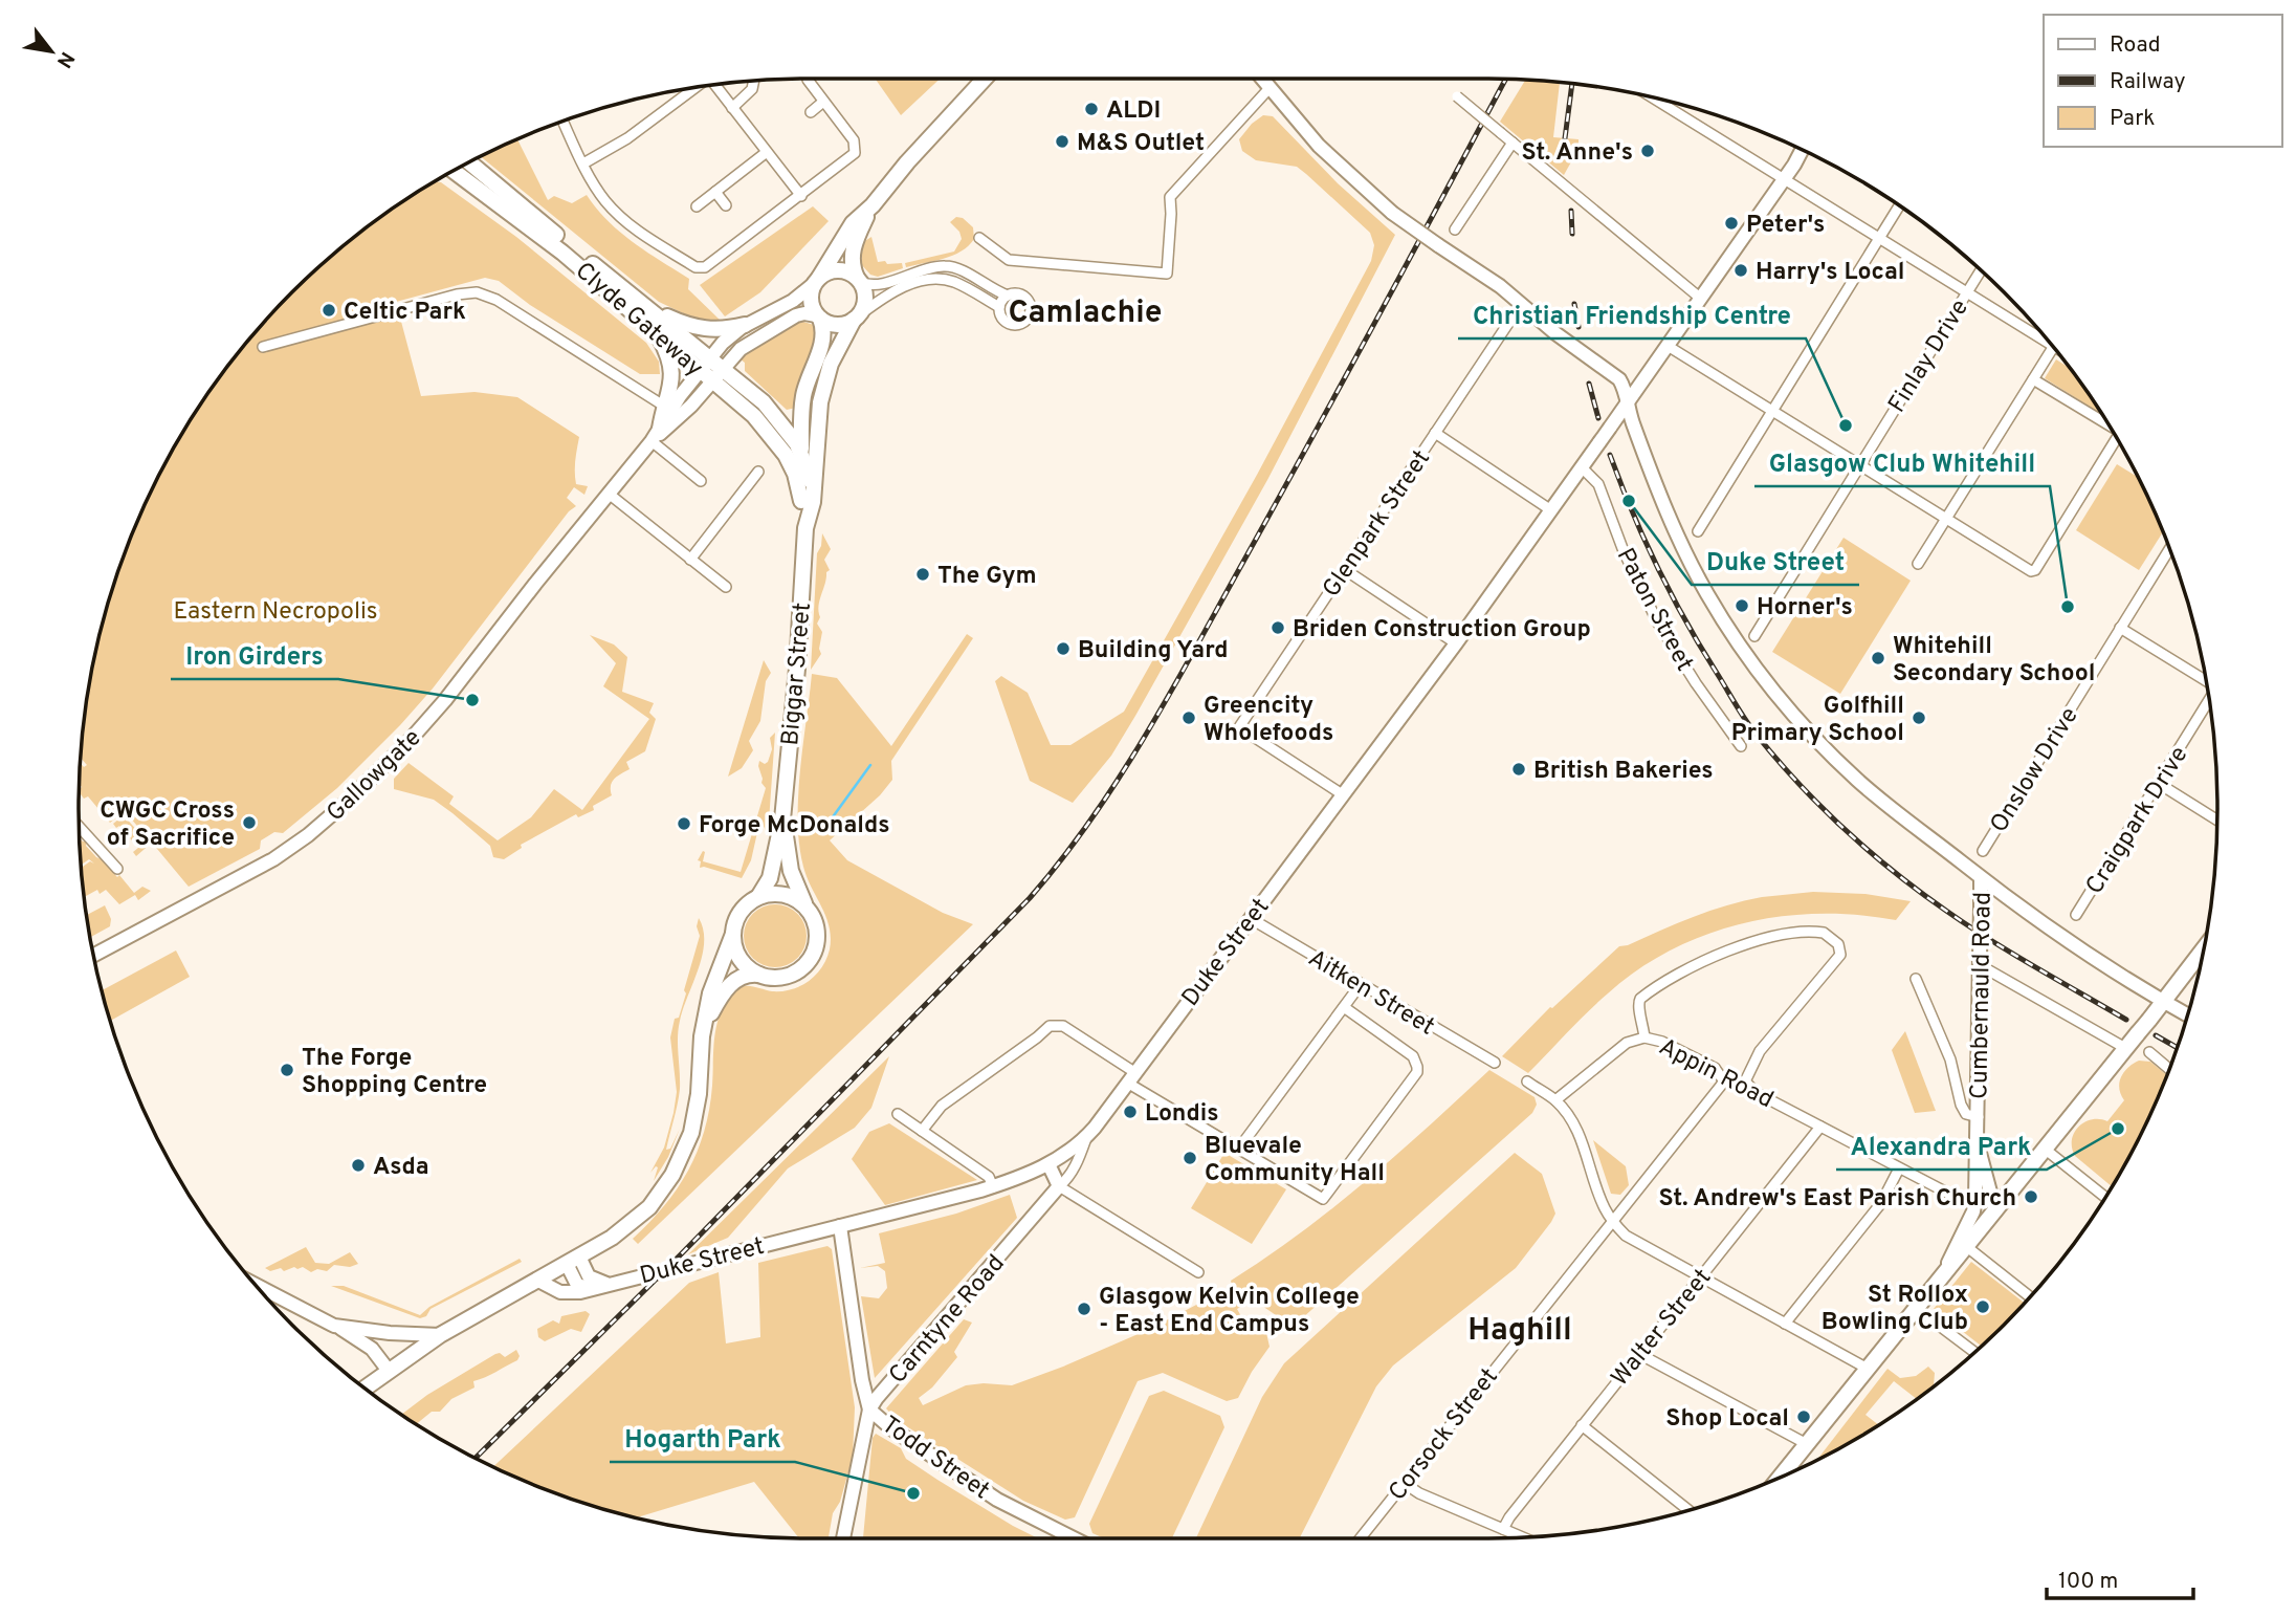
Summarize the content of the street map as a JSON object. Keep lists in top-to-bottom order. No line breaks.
{"streets":{"main road":["Clyde Gateway","Biggar Street","Gallowgate","Cumbernauld Road"],"street":["Finlay Drive","Glenpark Street","Paton Street","Onslow Drive","Craigpark Drive","Duke Street","Aitken Street","Appin Road","Carntyne Road","Walter Street","Corsock Street","Todd Street"]},"crossings":[["Clyde Gateway","Biggar Street"],["Clyde Gateway","Gallowgate"],["Glenpark Street","Duke Street"],["Paton Street","Duke Street"],["Biggar Street","Gallowgate"],["Duke Street","Aitken Street"],["Duke Street","Cumbernauld Road"],["Duke Street","Carntyne Road"],["Duke Street","Todd Street"],["Appin Road","Walter Street"],["Appin Road","Corsock Street"],["Carntyne Road","Todd Street"]],"districts":["Camlachie","Haghill"],"parks":["Eastern Necropolis"],"places":["ALDI","M&S Outlet","St. Anne's","Peter's","Harry's Local","Celtic Park","Christian Friendship Centre","Duke Street","The Gym","Horner's","Glasgow Club Whitehill","Briden Construction Group","Building Yard","Whitehill Secondary School","Iron Girders","Greencity Wholefoods","Golfhill Primary School","British Bakeries","CWGC Cross of Sacrifice","Forge McDonalds","The Forge Shopping Centre","Londis","Alexandra Park","Bluevale Community Hall","Asda","St. Andrew's East Parish Church","St Rollox Bowling Club","Glasgow Kelvin College - East End Campus","Shop Local","Hogarth Park"],"legend":["Road","Railway","Park"],"scale_bar":"100 m","north":"bottom right"}
